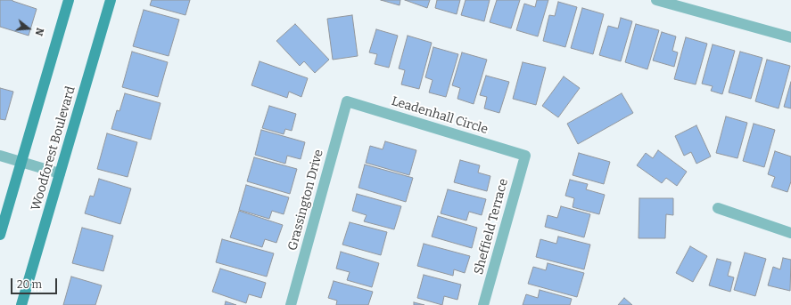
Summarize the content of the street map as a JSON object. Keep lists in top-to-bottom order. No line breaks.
{"streets":{"main road":["Woodforest Boulevard"],"street":["Leadenhall Circle","Grassington Drive","Sheffield Terrace"]},"crossings":[["Leadenhall Circle","Grassington Drive"],["Leadenhall Circle","Sheffield Terrace"]],"scale_bar":"20 m","north":"right"}
